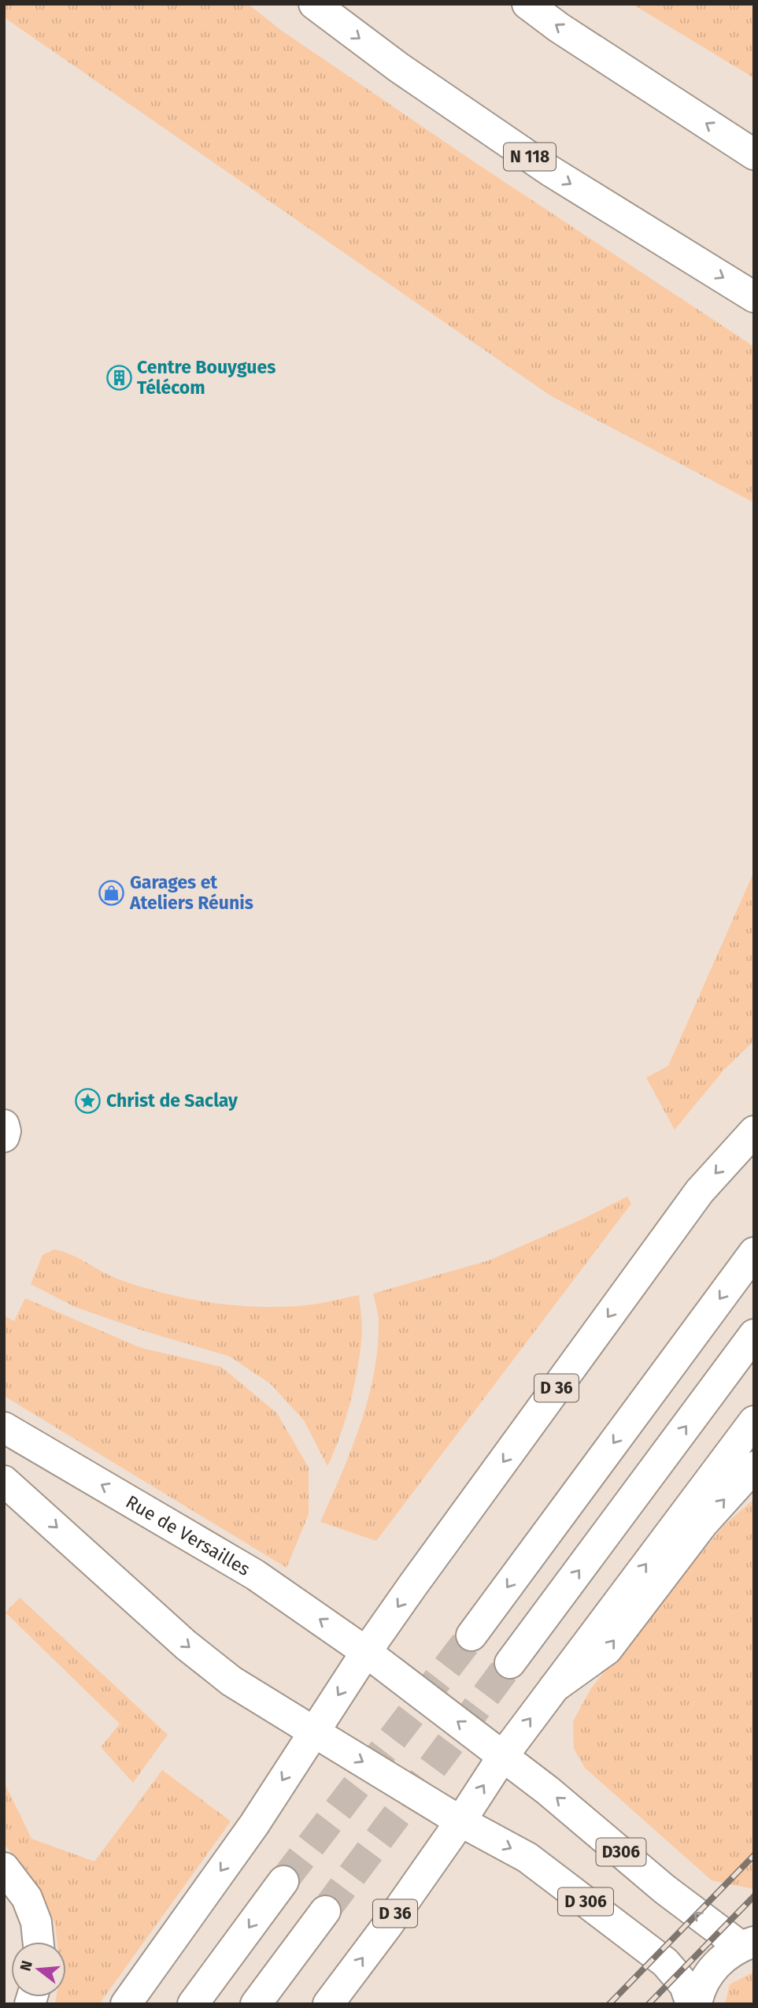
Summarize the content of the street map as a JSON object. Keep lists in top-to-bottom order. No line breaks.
{"streets":{"main road":["N 118","D 36","Rue de Versailles","D306","D 306"]},"crossings":[["D 36","Rue de Versailles"],["D 36","D306"],["D 36","D 306"],["Rue de Versailles","D306"]],"places":{"building":["Centre Bouygues Télécom"],"shop":["Garages et Ateliers Réunis"],"place":["Christ de Saclay"]},"north":"left"}
